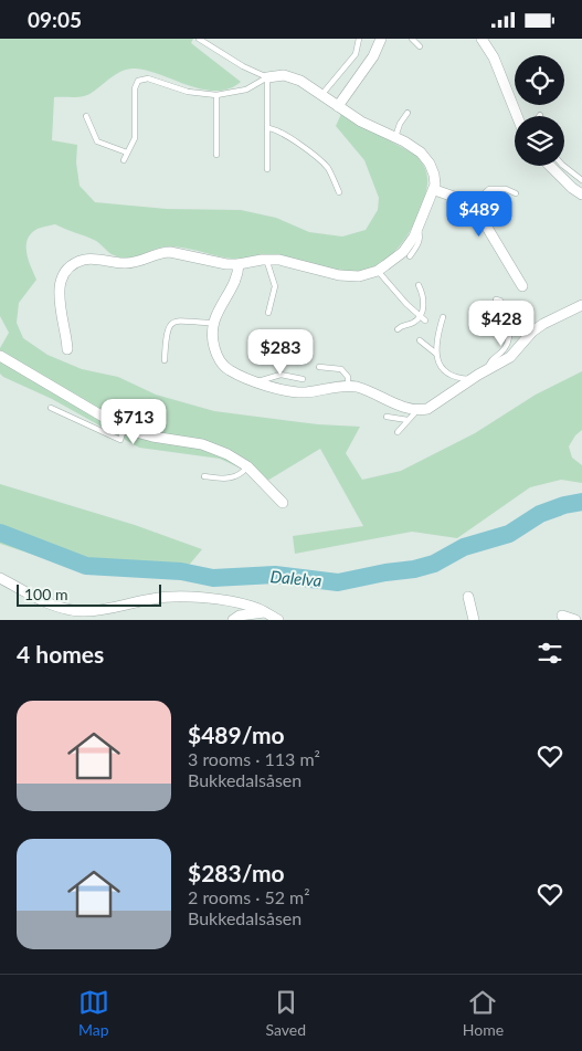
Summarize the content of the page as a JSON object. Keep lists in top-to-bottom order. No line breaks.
{"water":["Dalelva"],"scale_bar":"100 m","page":{"status":"09:05","price":["$489","$428","$283","$713"],"scale":"100 m","heading":"4 homes","list":[{"name":"$489/mo","note":"3 rooms · 113 m² · Bukkedalsåsen"},{"name":"$283/mo","note":"2 rooms · 52 m² · Bukkedalsåsen"}],"tabs":["Map","Saved","Home"]}}
